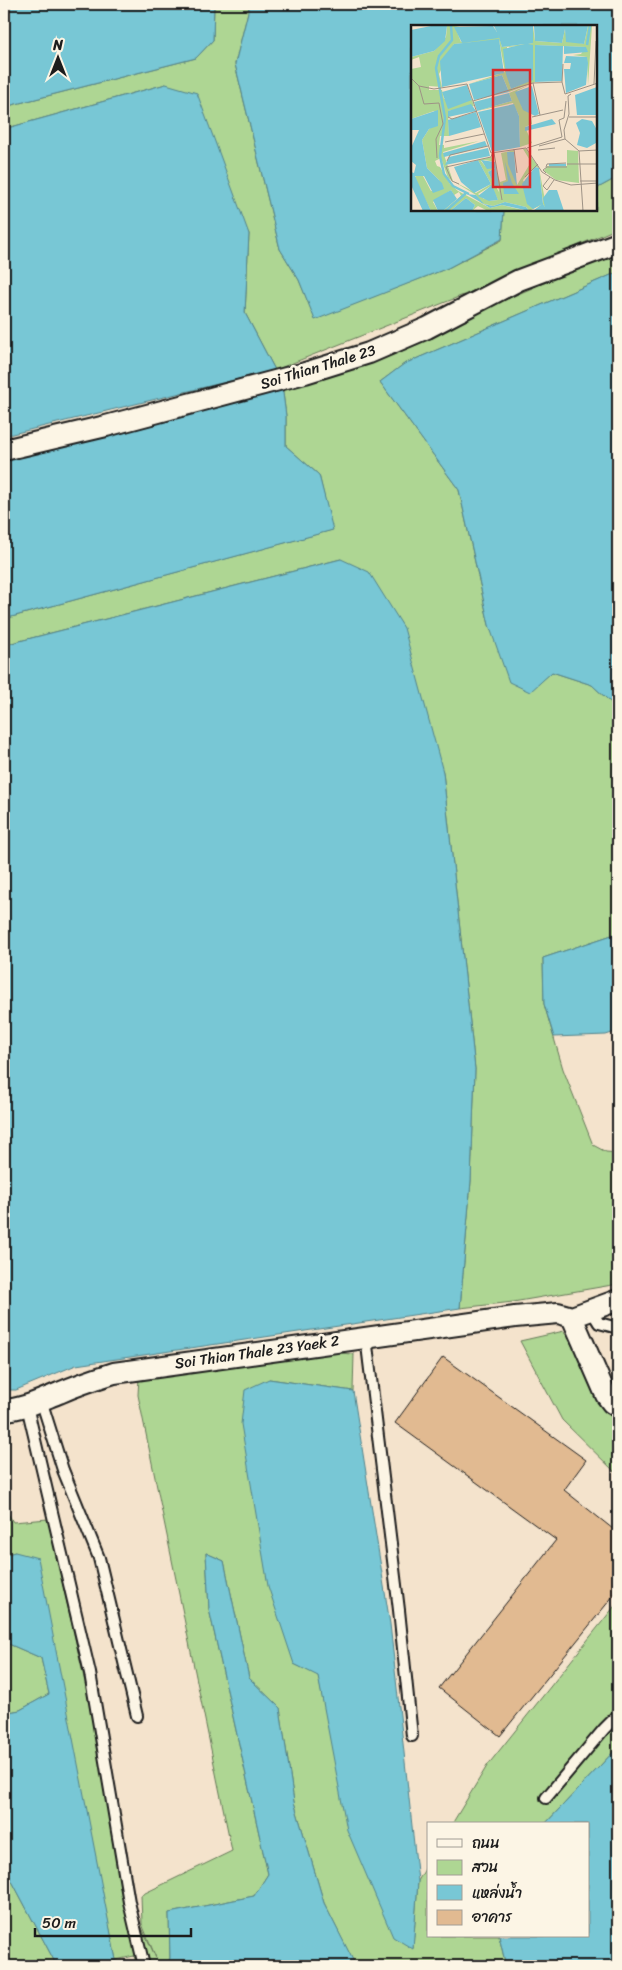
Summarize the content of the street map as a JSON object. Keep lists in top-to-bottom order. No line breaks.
{"streets":{"street":["Soi Thian Thale 23","Soi Thian Thale 23 Yaek 2"]},"legend":["ถนน","สวน","แหล่งน้ำ","อาคาร"],"scale_bar":"50 m","north":"top"}
